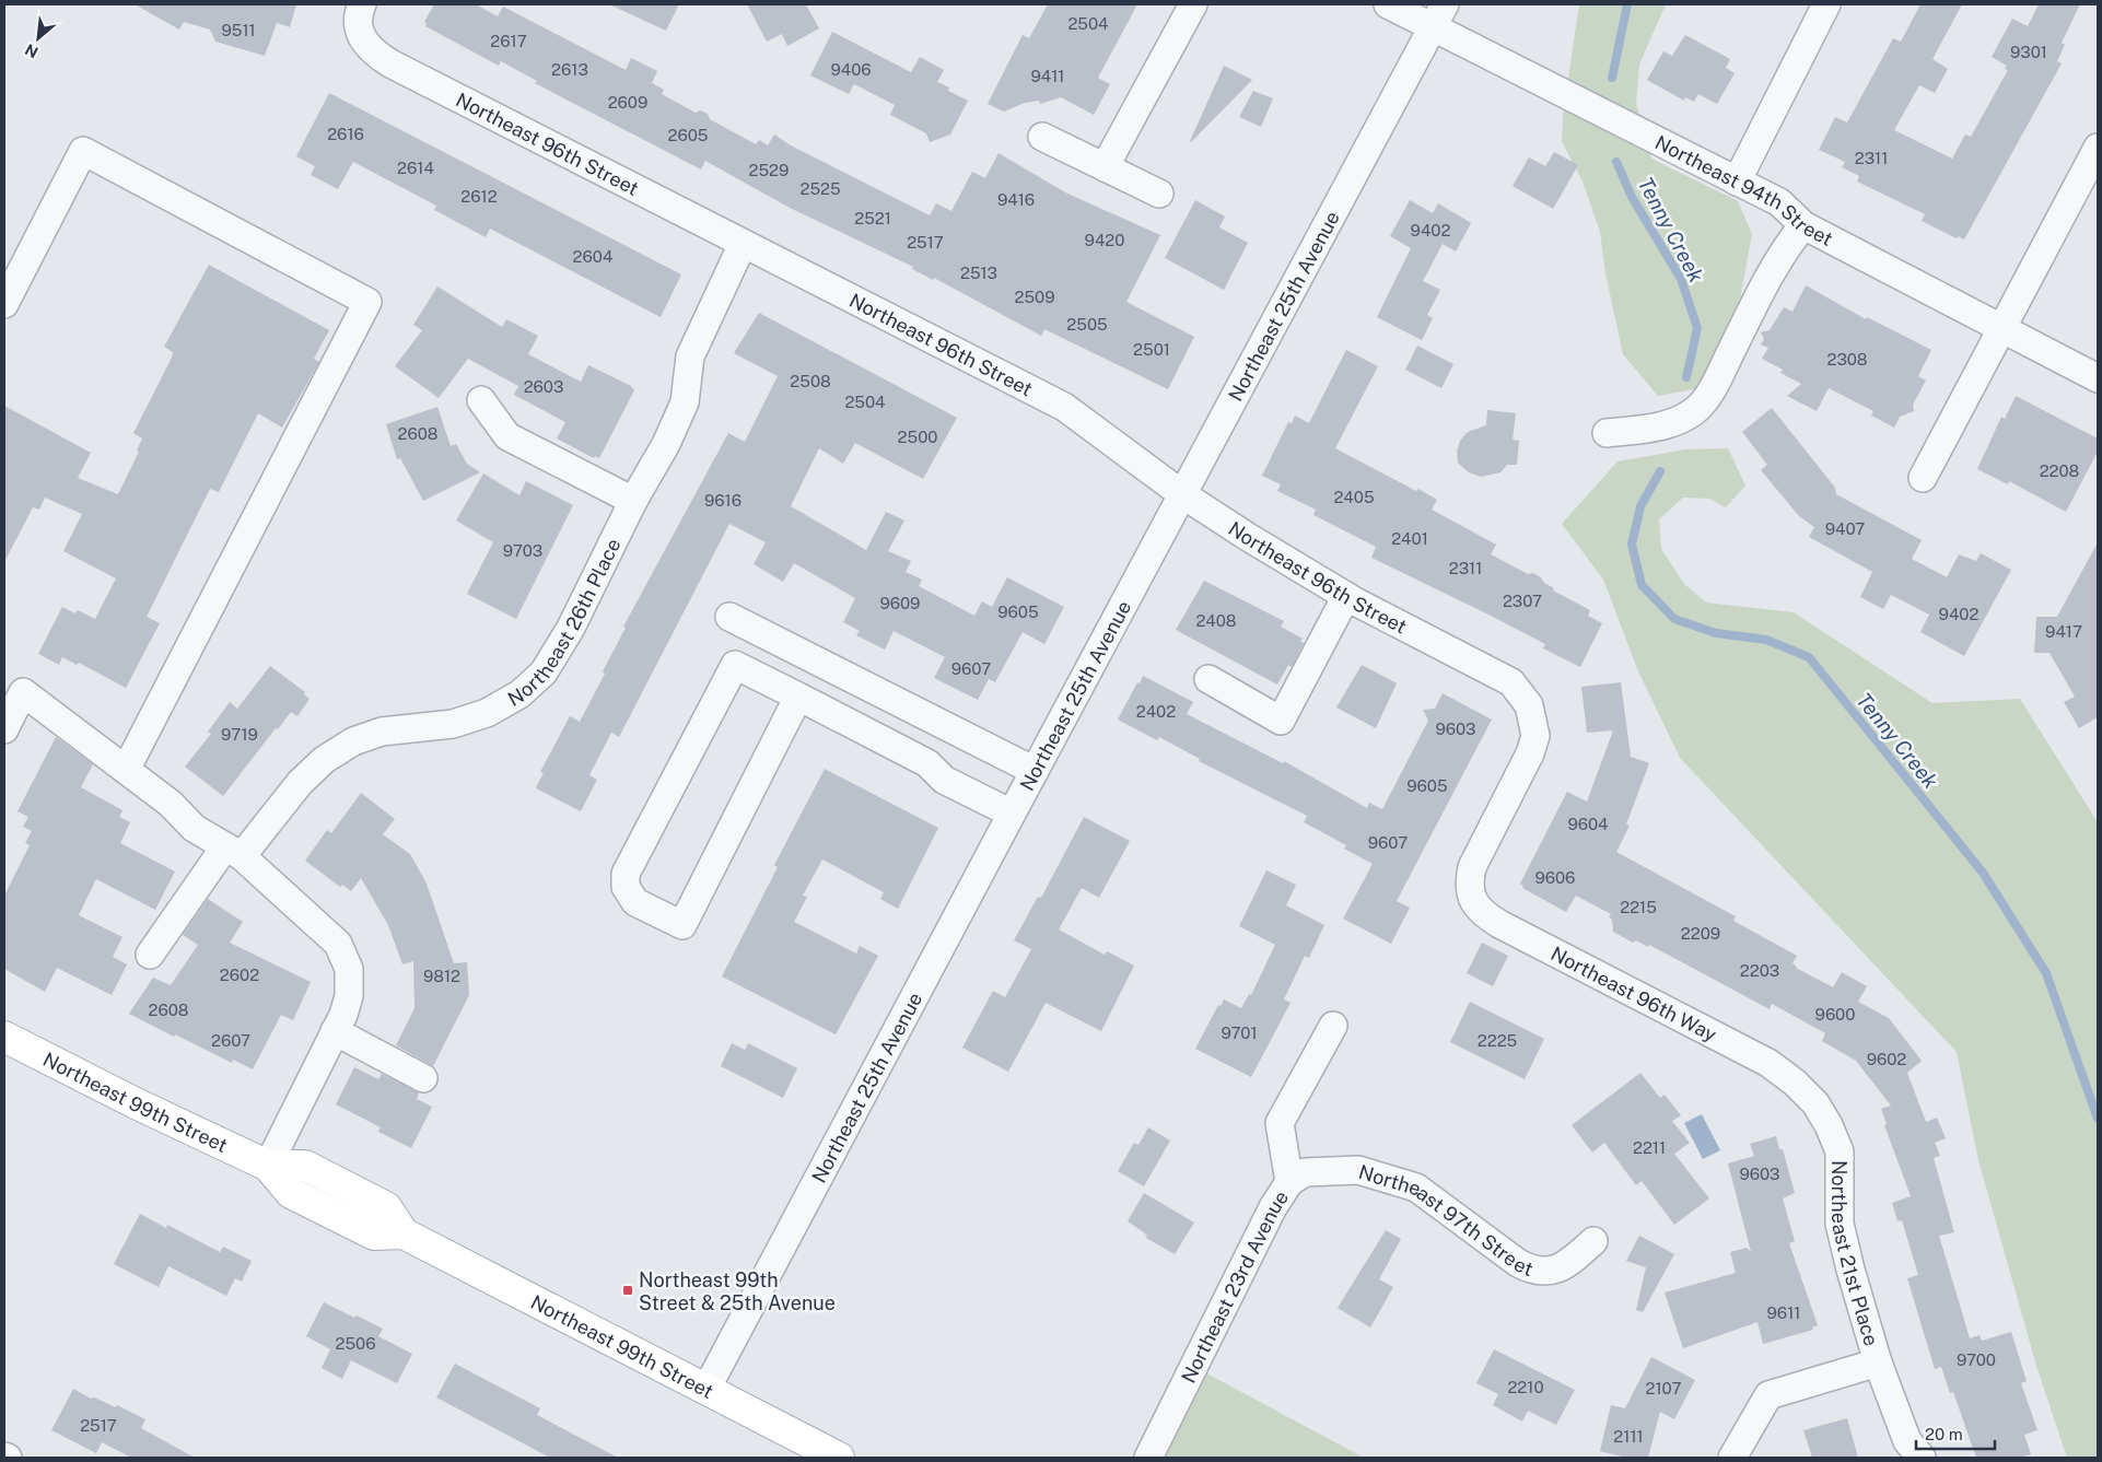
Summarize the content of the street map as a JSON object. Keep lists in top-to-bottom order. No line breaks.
{"streets":{"main road":["Northeast 99th Street"],"street":["Northeast 96th Street","Northeast 94th Street","Northeast 25th Avenue","Northeast 26th Place","Northeast 96th Way","Northeast 97th Street","Northeast 21st Place","Northeast 23rd Avenue"]},"crossings":[["Northeast 96th Street","Northeast 25th Avenue"],["Northeast 96th Street","Northeast 26th Place"],["Northeast 96th Street","Northeast 96th Way"],["Northeast 94th Street","Northeast 25th Avenue"],["Northeast 25th Avenue","Northeast 99th Street"],["Northeast 96th Way","Northeast 21st Place"],["Northeast 97th Street","Northeast 23rd Avenue"]],"water":["Tenny Creek"],"places":{"transit":["Northeast 99th Street & 25th Avenue"]},"house_numbers":["2504","9511","2617","9301","2613","9406","9411","2609","2616","2605","2311","2614","2529","2525","2612","9416","2521","9402","9420","2517","2604","2513","2509","2505","2501","2308","2508","2603","2504","2608","2500","2208","2405","9616","9407","2401","9703","2311","2307","9609","9605","9402","2408","9417","9607","2402","9603","9719","9605","9604","9607","9606","2215","2209","2203","2602","9812","2608","9600","9701","2607","2225","9602","2211","9603","9611","2506","9700","2210","2107","2517","2111"],"scale_bar":"20 m","north":"bottom left"}
